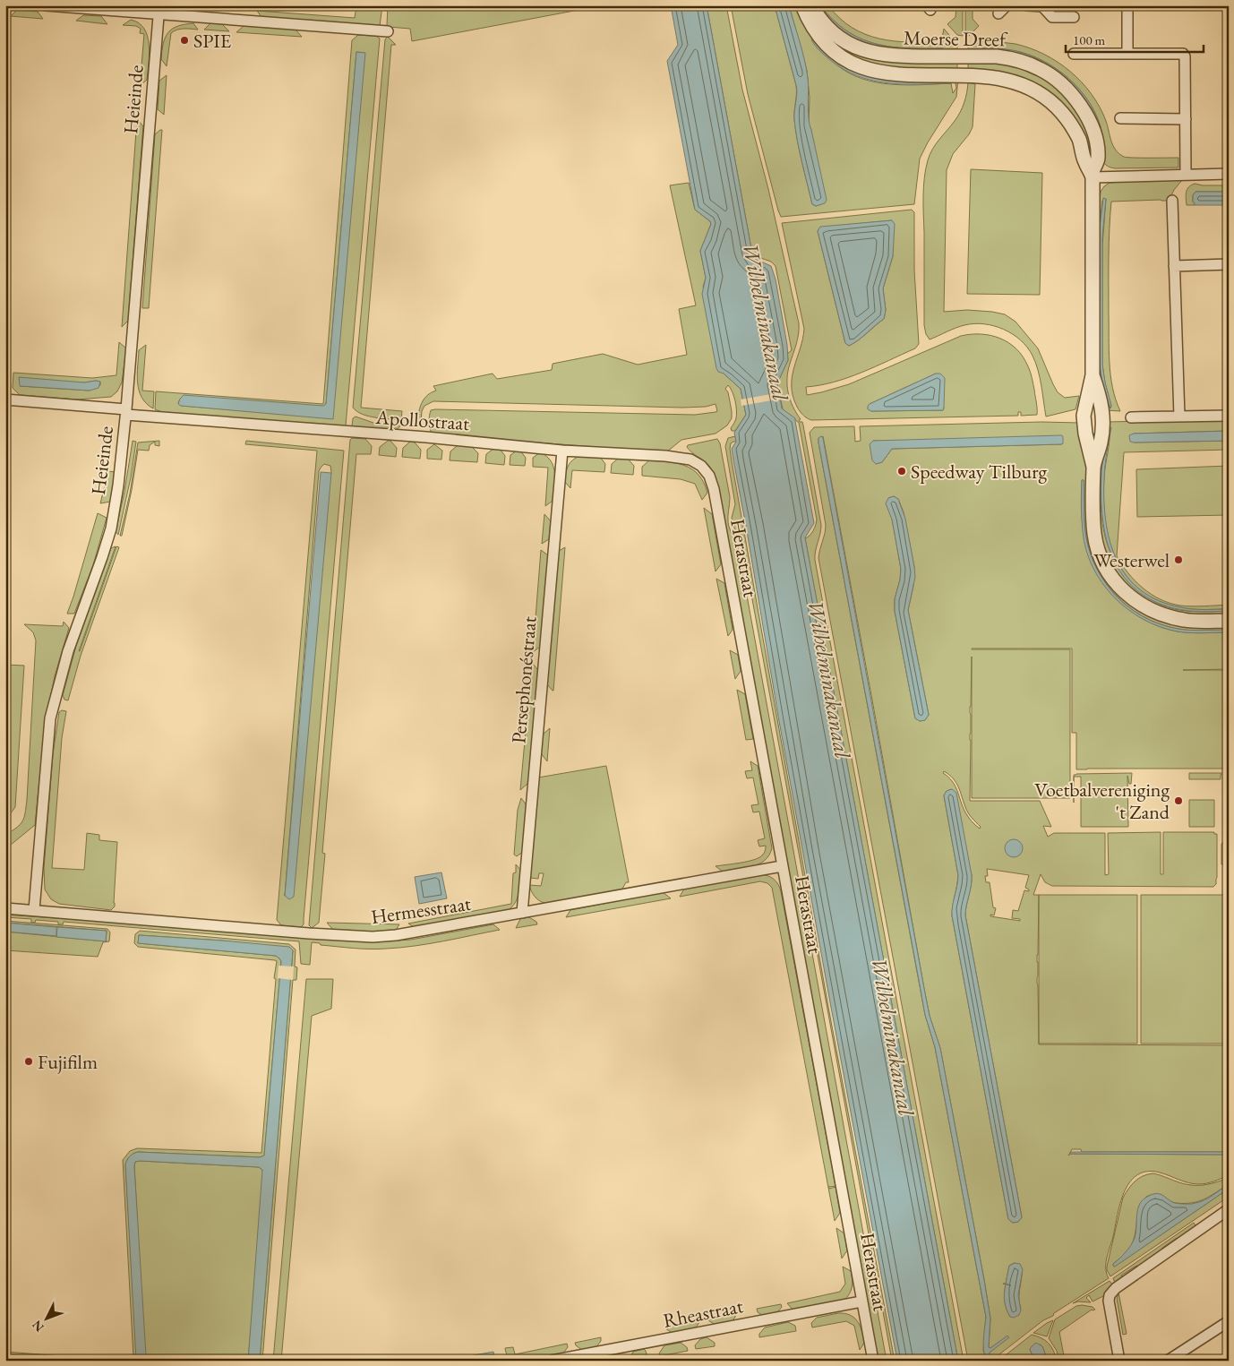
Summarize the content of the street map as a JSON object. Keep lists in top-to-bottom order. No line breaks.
{"streets":{"street":["Moerse Dreef","Heieinde","Apollostraat","Herastraat","Persephonéstraat","Hermesstraat","Rheastraat"]},"crossings":[["Heieinde","Apollostraat"],["Heieinde","Hermesstraat"],["Apollostraat","Herastraat"],["Apollostraat","Persephonéstraat"],["Herastraat","Hermesstraat"],["Herastraat","Rheastraat"],["Persephonéstraat","Hermesstraat"]],"water":["Wilhelminakanaal"],"places":["SPIE","Speedway Tilburg","Westerwel","Voetbalvereniging 't Zand","Fujifilm"],"scale_bar":"100 m","north":"bottom left"}
